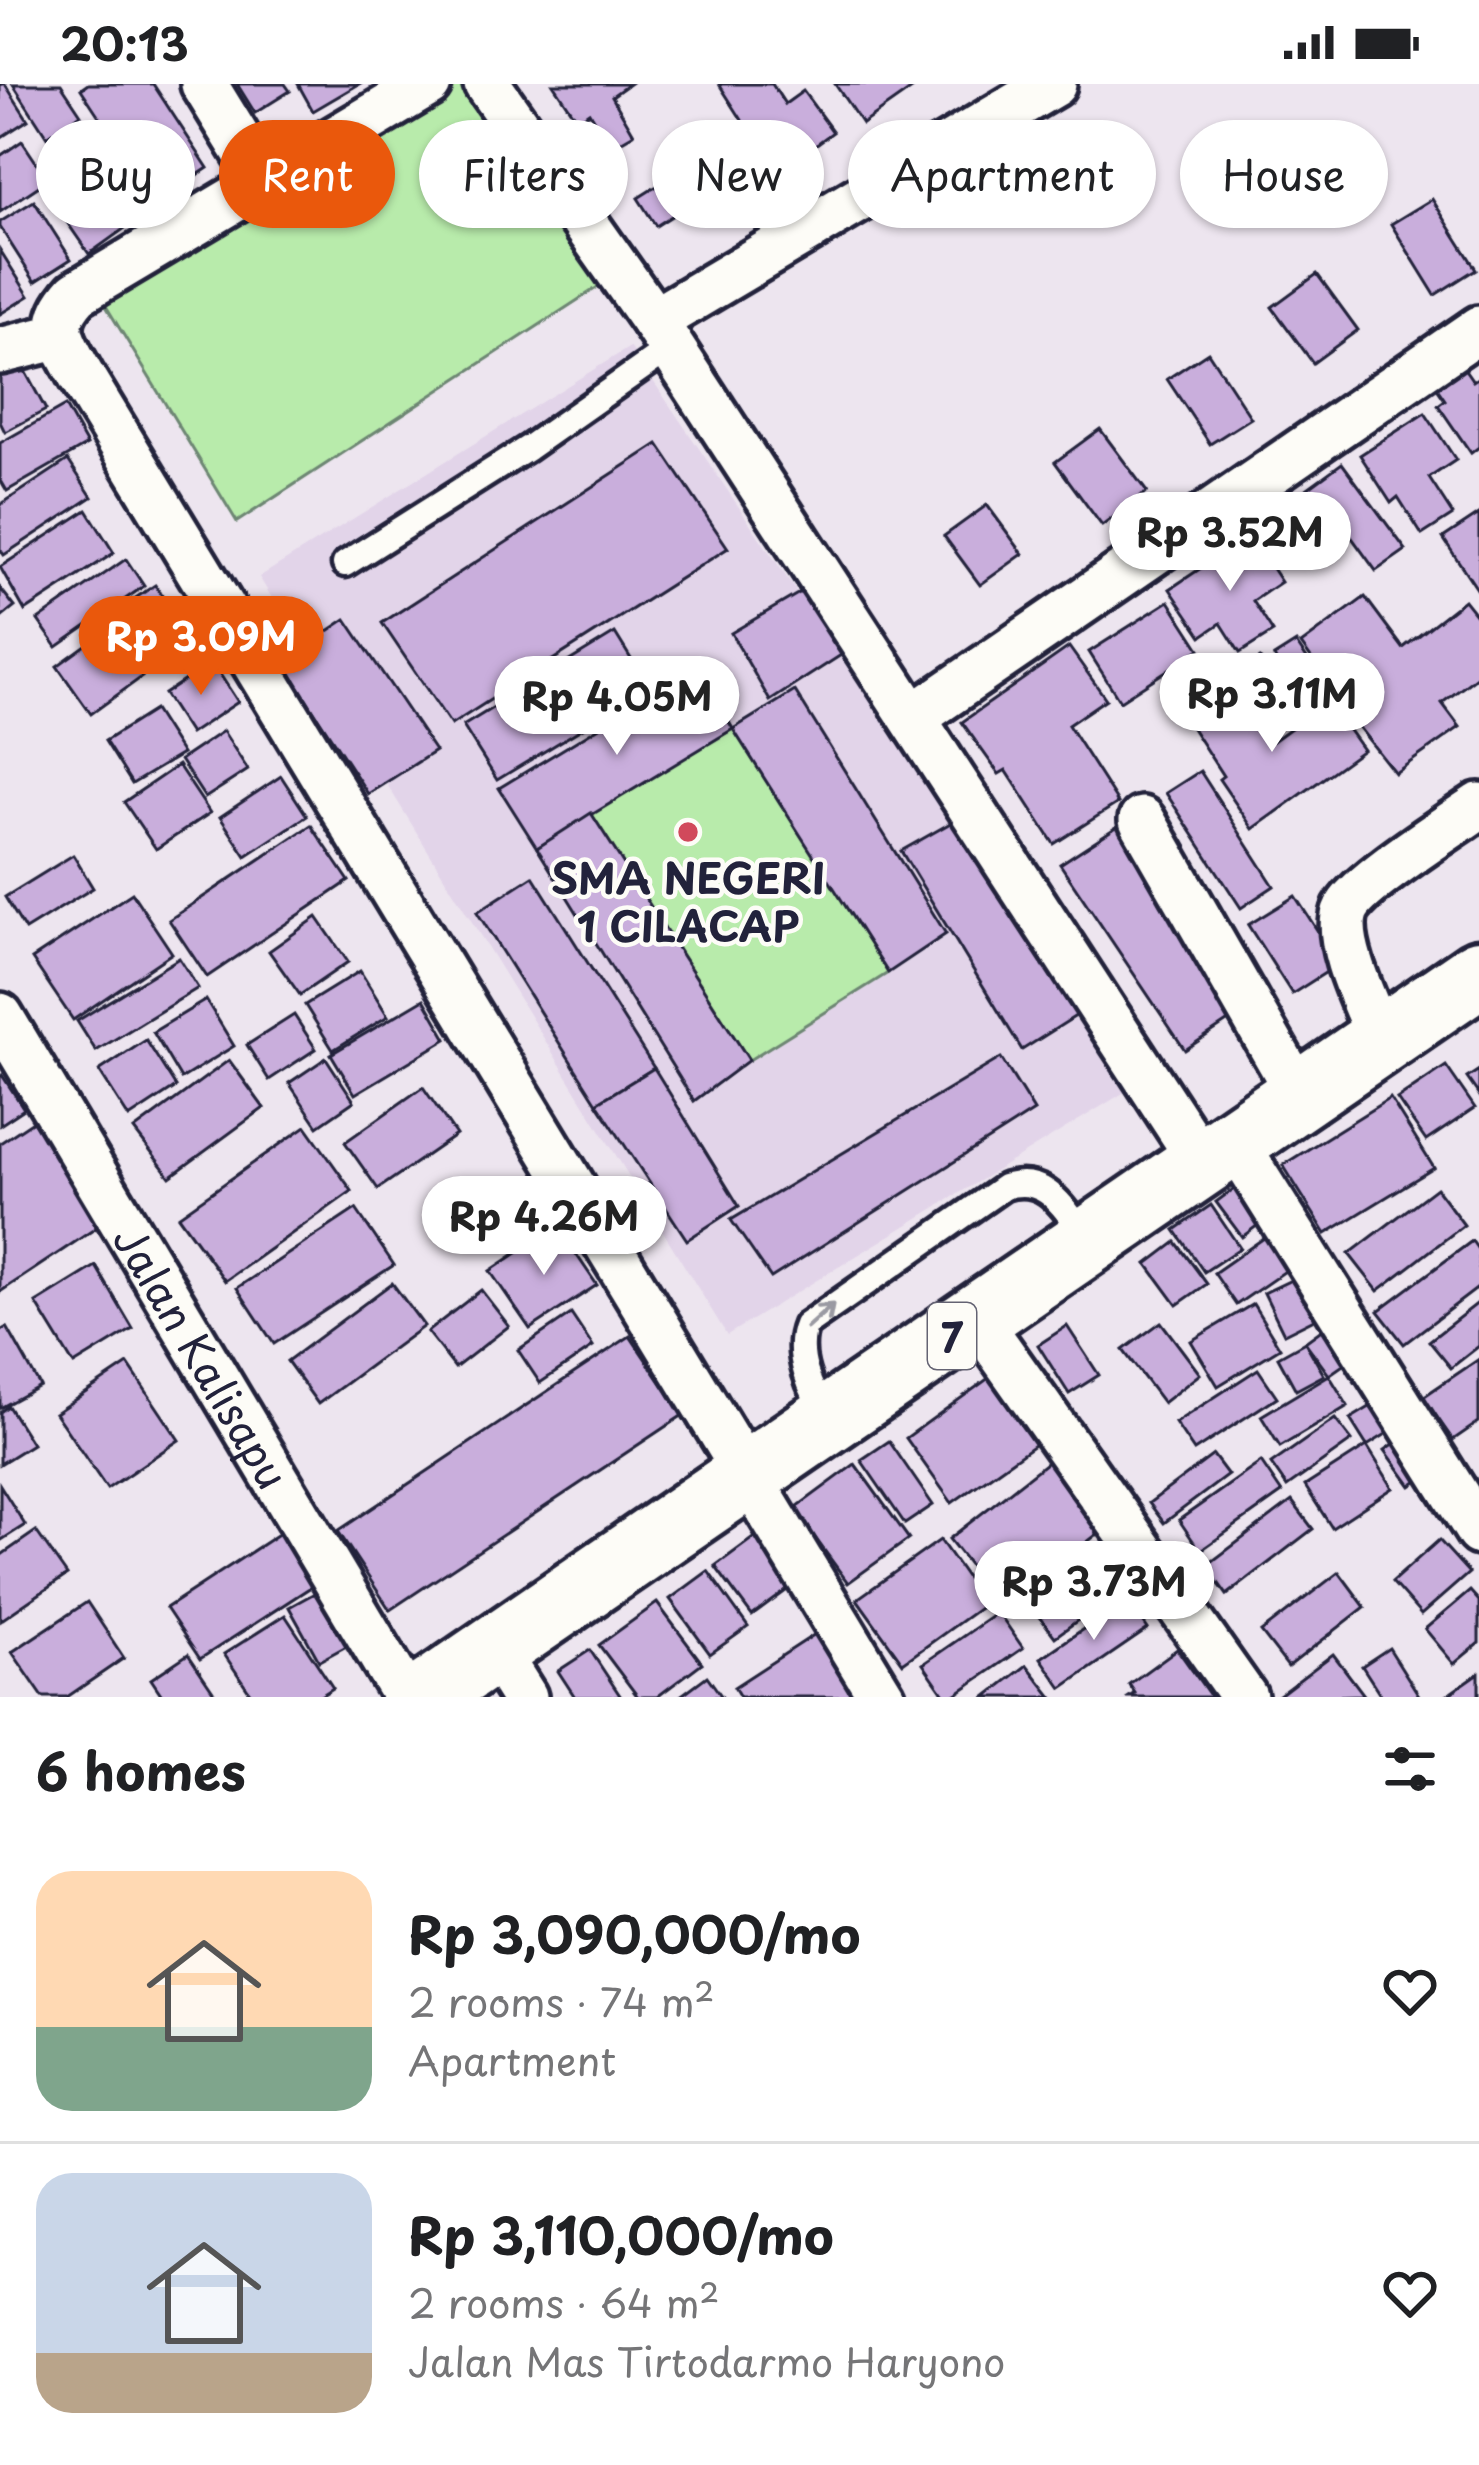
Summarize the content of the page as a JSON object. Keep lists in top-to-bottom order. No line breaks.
{"streets":{"highway":["7"],"street":["Jalan Kalisapu"]},"places":["SMA NEGERI 1 CILACAP"],"page":{"status":"20:13","chip":["Buy","Rent","Filters","New","Apartment","House"],"price":["Rp 3.52M","Rp 3.09M","Rp 3.11M","Rp 4.05M","Rp 4.26M","Rp 3.73M"],"heading":"6 homes","list":[{"name":"Rp 3,090,000/mo","note":"2 rooms · 74 m² · Apartment"},{"name":"Rp 3,110,000/mo","note":"2 rooms · 64 m² · Jalan Mas Tirtodarmo Haryono"}]}}
